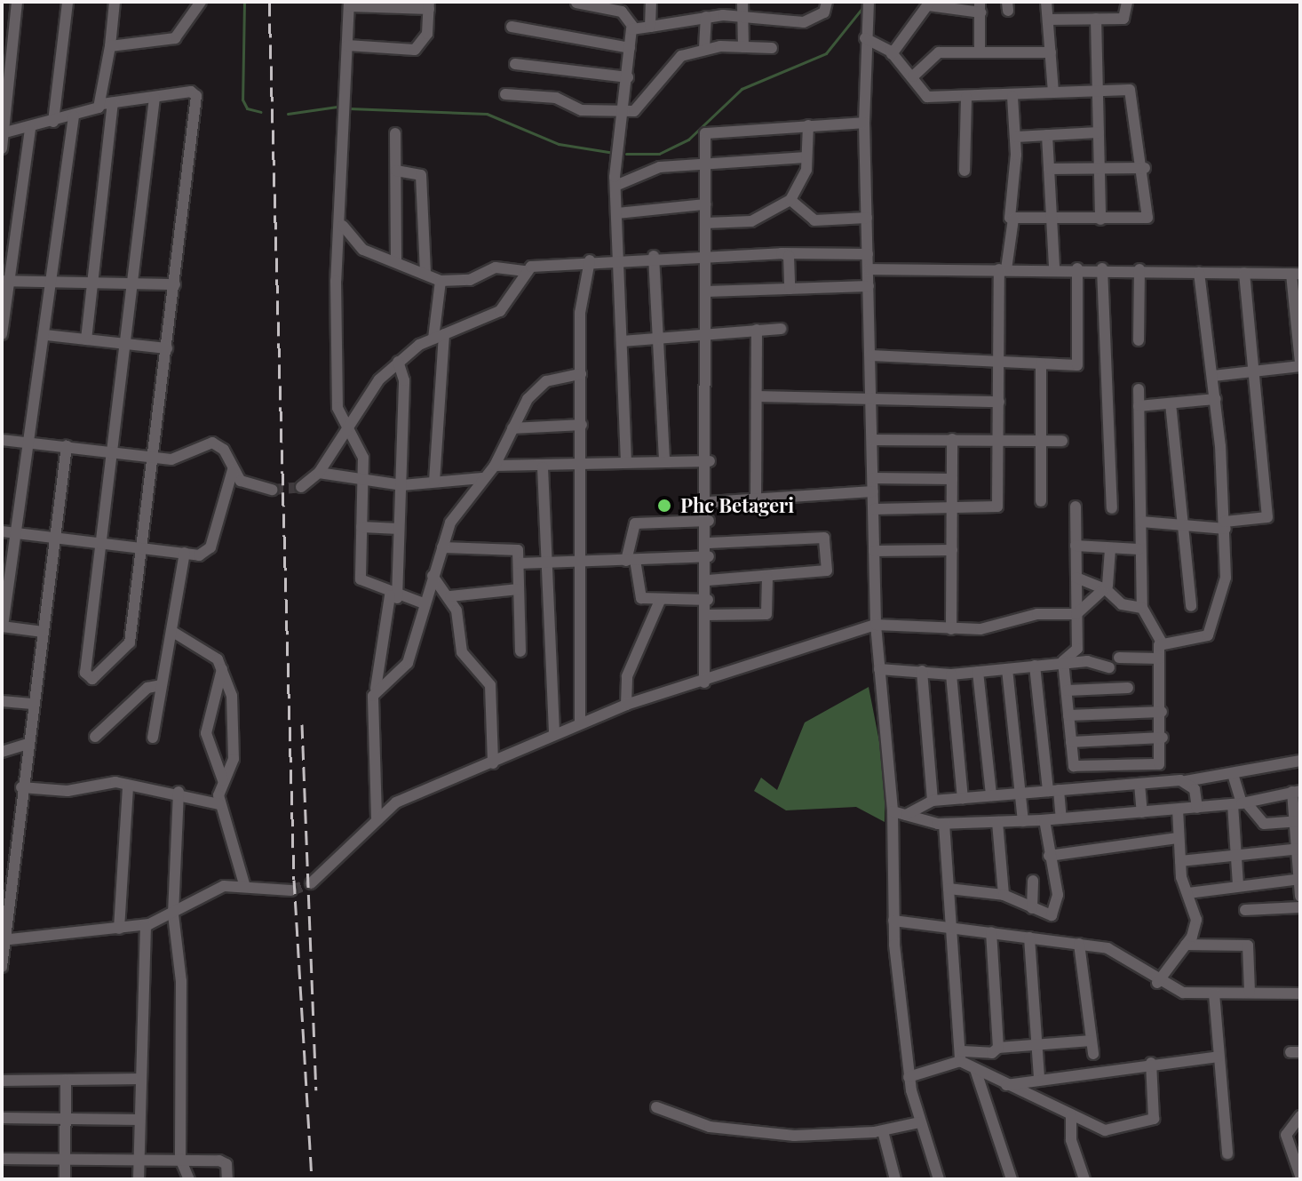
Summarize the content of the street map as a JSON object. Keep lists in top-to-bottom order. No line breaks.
{"places":["Phc Betageri"]}
